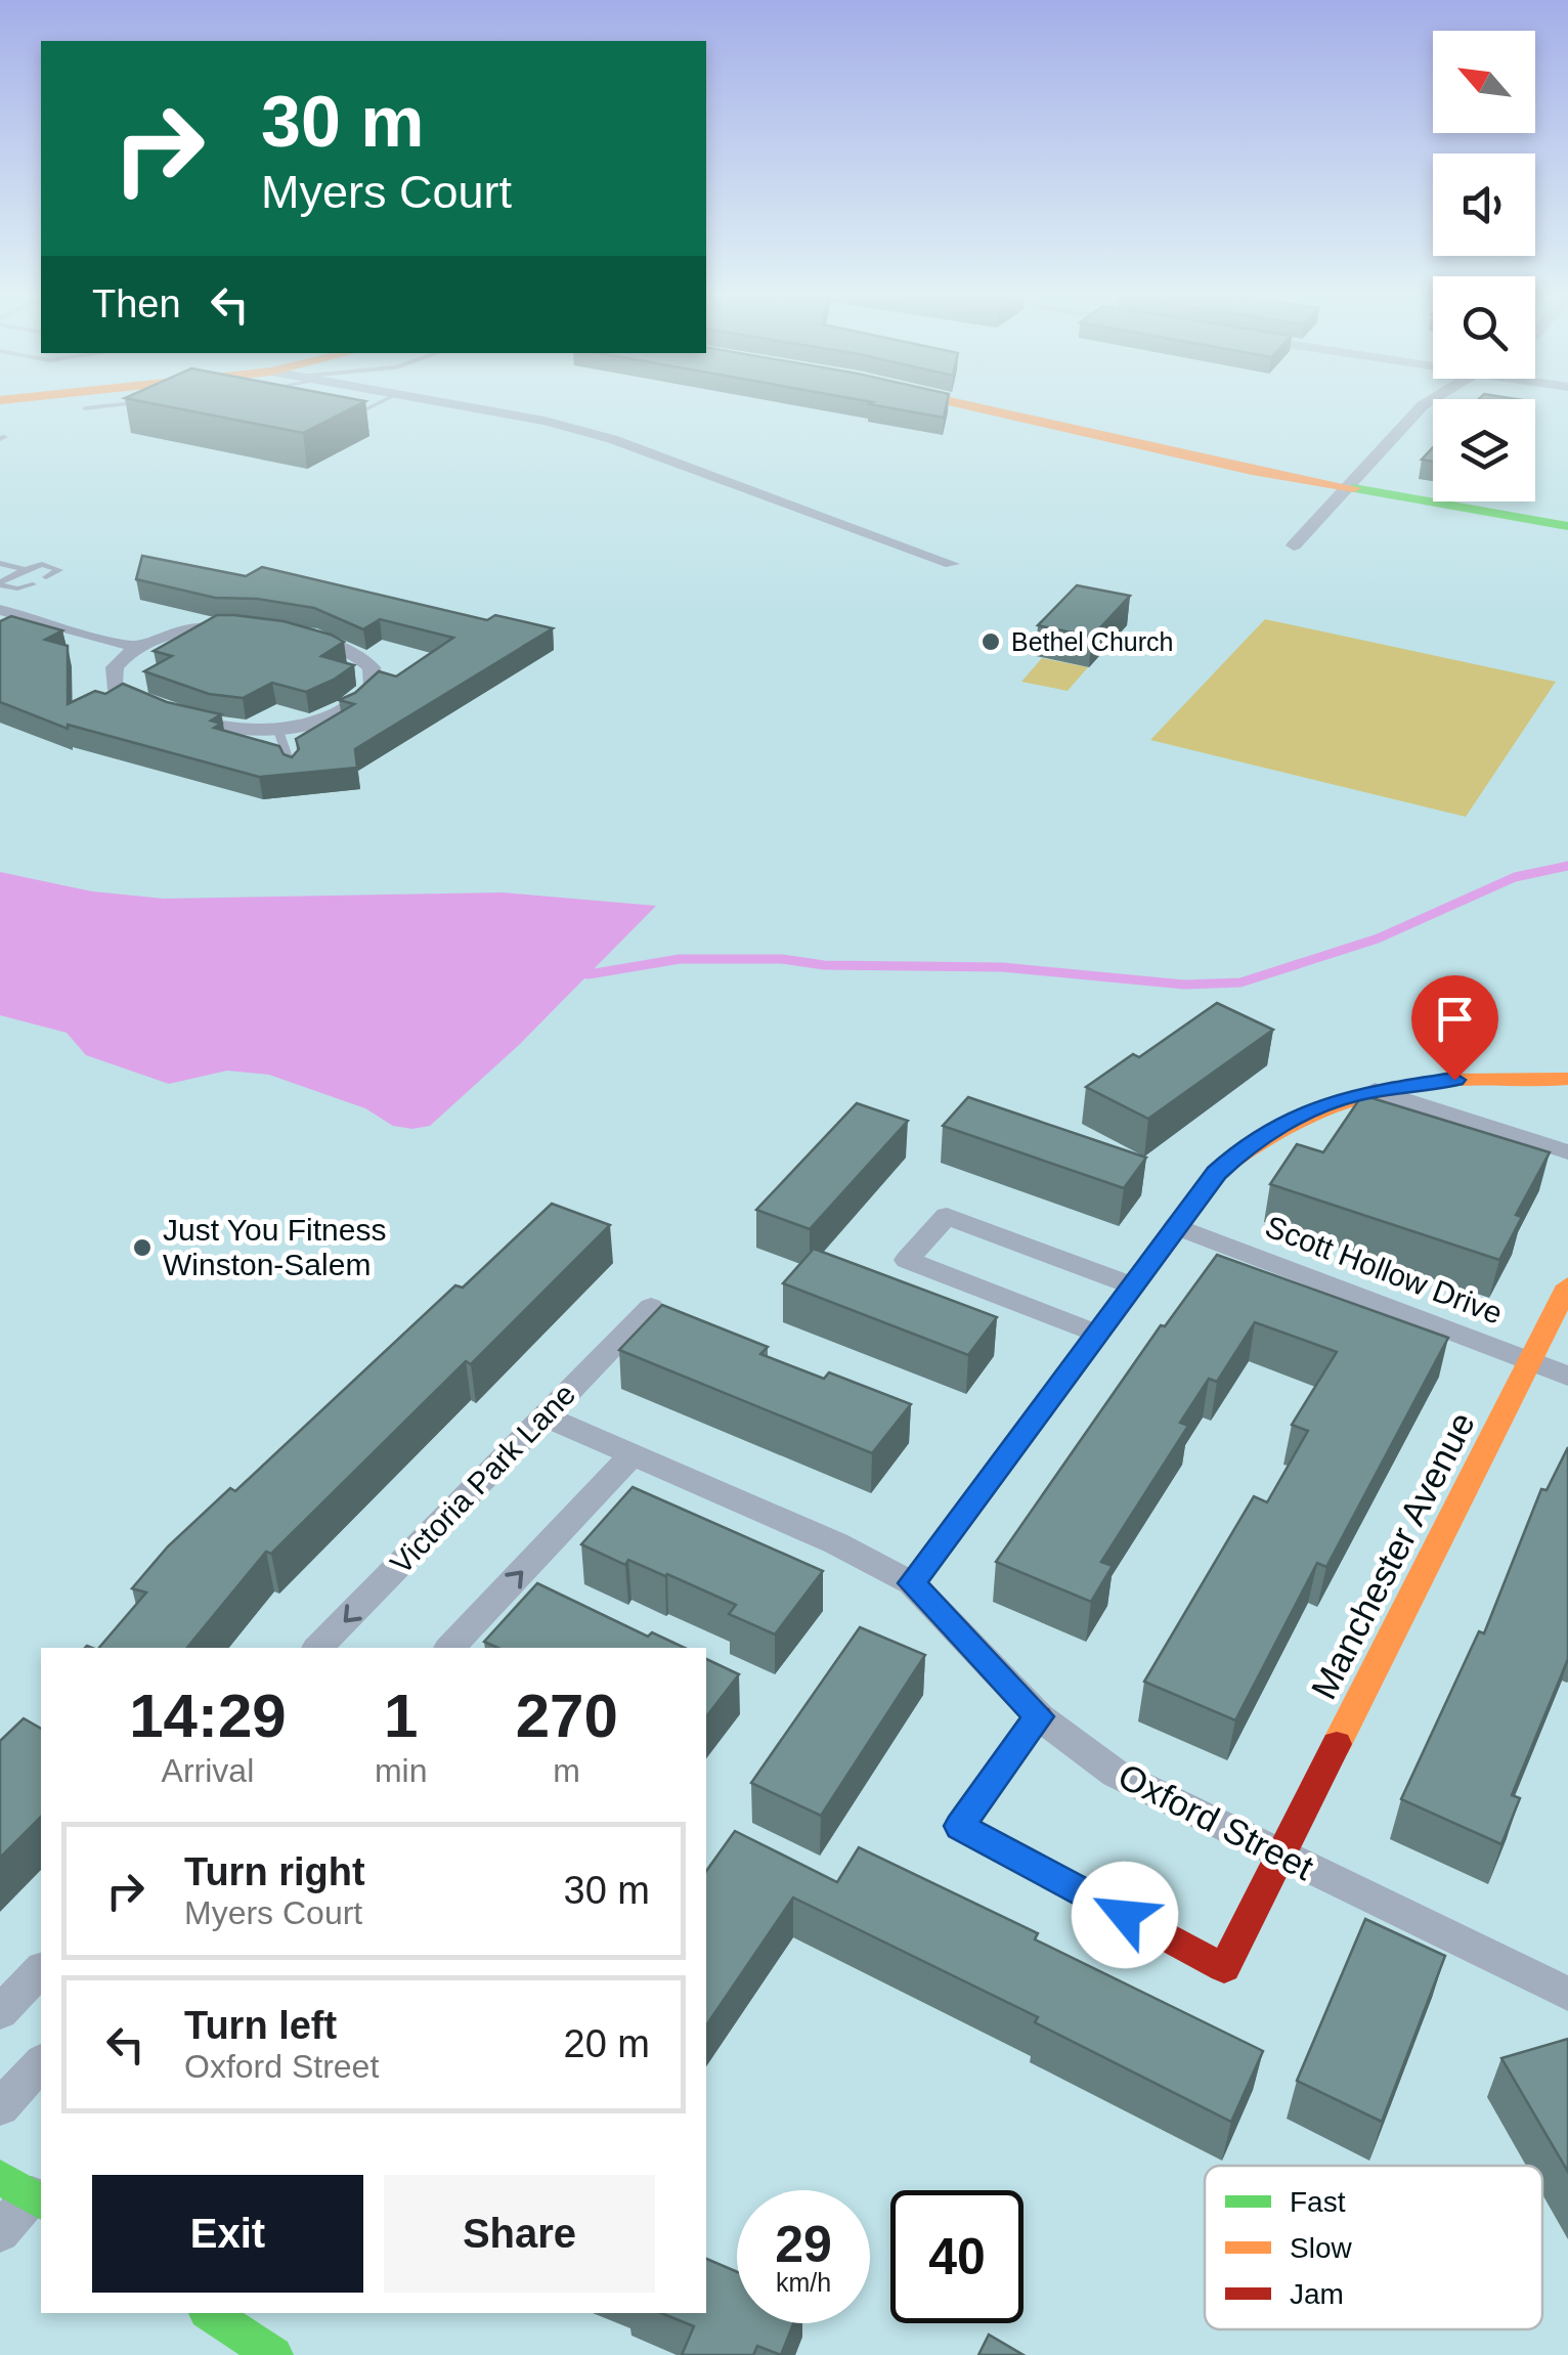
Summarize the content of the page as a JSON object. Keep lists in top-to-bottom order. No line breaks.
{"streets":{"street":["Scott Hollow Drive","Victoria Park Lane","Manchester Avenue","Oxford Street"]},"crossings":[["Scott Hollow Drive","Manchester Avenue"],["Victoria Park Lane","Oxford Street"],["Manchester Avenue","Oxford Street"]],"places":["Bethel Church","Just You Fitness Winston-Salem"],"legend":["Fast","Slow","Jam"],"north":"top left","page":{"turn":["30 m","Myers Court"],"then":"Then","eta":["14:29","Arrival","1","min","270","m"],"list":[{"name":"Turn right","note":"Myers Court","value":"30 m"},{"name":"Turn left","note":"Oxford Street","value":"20 m"}],"buttons":["Exit","Share"],"speed":"29 km/h","limit":"40"}}
